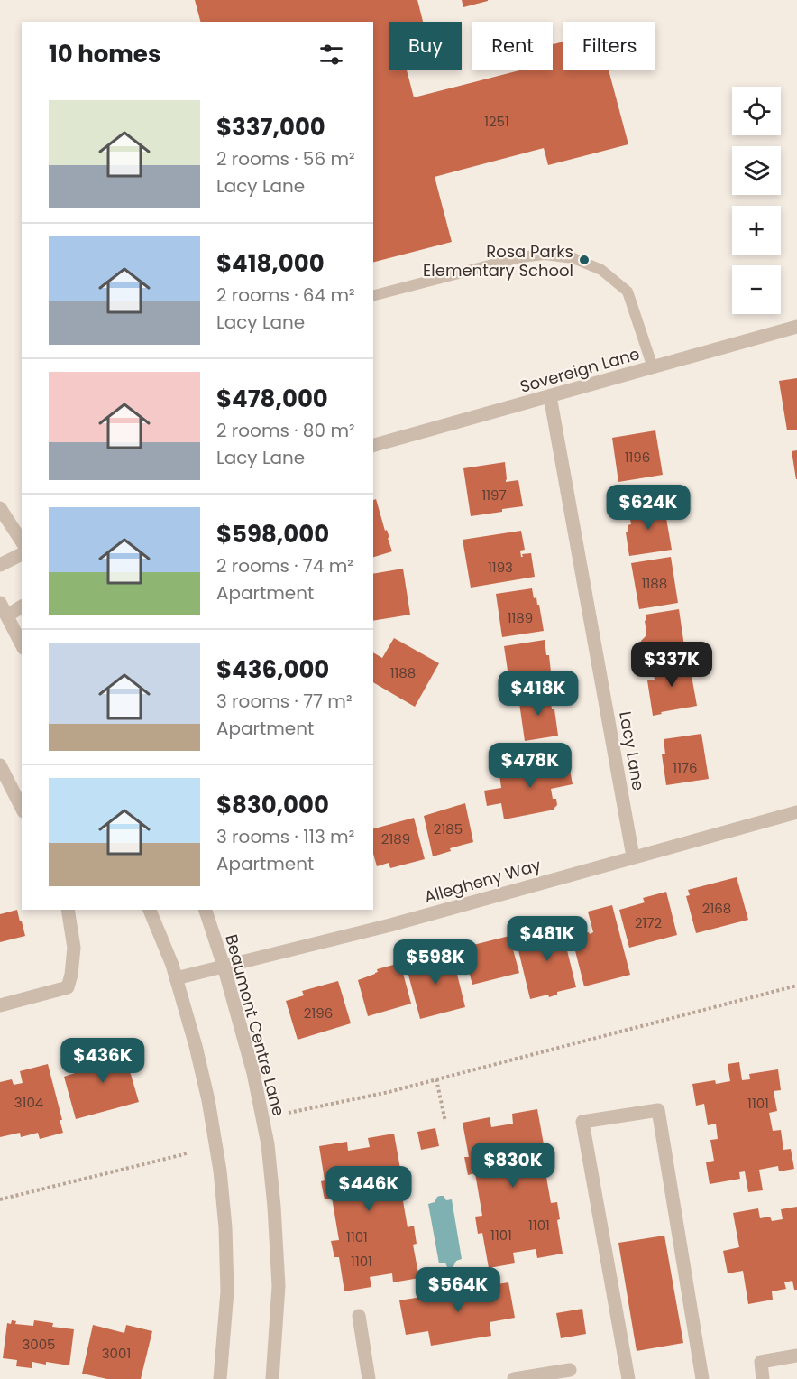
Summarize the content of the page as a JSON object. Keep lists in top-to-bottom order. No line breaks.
{"streets":{"street":["Sovereign Lane","Lacy Lane","Allegheny Way","Beaumont Centre Lane"]},"crossings":[["Sovereign Lane","Lacy Lane"],["Lacy Lane","Allegheny Way"],["Allegheny Way","Beaumont Centre Lane"]],"places":["Rosa Parks Elementary School"],"house_numbers":["1251","1196","1197","1193","1188","1189","1188","1176","2185","2189","2168","2172","2196","3104","1101","1101","1101","1101","1101","3005","3001"],"page":{"chip":["Buy","Rent","Filters"],"heading":"10 homes","map_buttons":["+","−"],"list":[{"name":"$337,000","note":"2 rooms · 56 m² · Lacy Lane"},{"name":"$418,000","note":"2 rooms · 64 m² · Lacy Lane"},{"name":"$478,000","note":"2 rooms · 80 m² · Lacy Lane"},{"name":"$598,000","note":"2 rooms · 74 m² · Apartment"},{"name":"$436,000","note":"3 rooms · 77 m² · Apartment"},{"name":"$830,000","note":"3 rooms · 113 m² · Apartment"}],"price":["$624K","$337K","$418K","$478K","$481K","$598K","$436K","$830K","$446K","$564K"]}}
